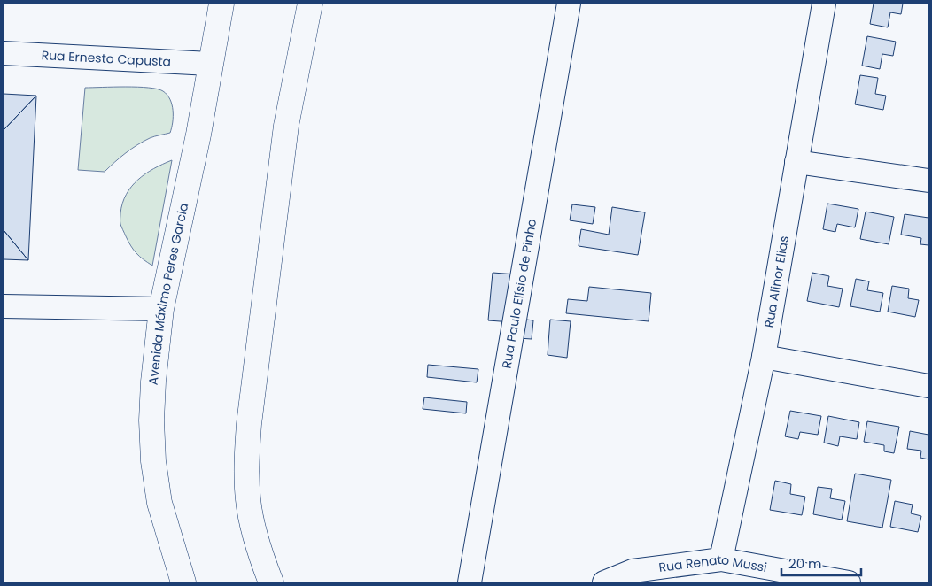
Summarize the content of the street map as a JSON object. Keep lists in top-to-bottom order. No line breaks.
{"streets":{"main road":["Avenida Máximo Peres Garcia"],"street":["Rua Ernesto Capusta","Rua Alinor Elias","Rua Paulo Elísio de Pinho","Rua Renato Mussi"]},"crossings":[["Rua Ernesto Capusta","Avenida Máximo Peres Garcia"],["Rua Alinor Elias","Rua Renato Mussi"]],"scale_bar":"20 m"}
